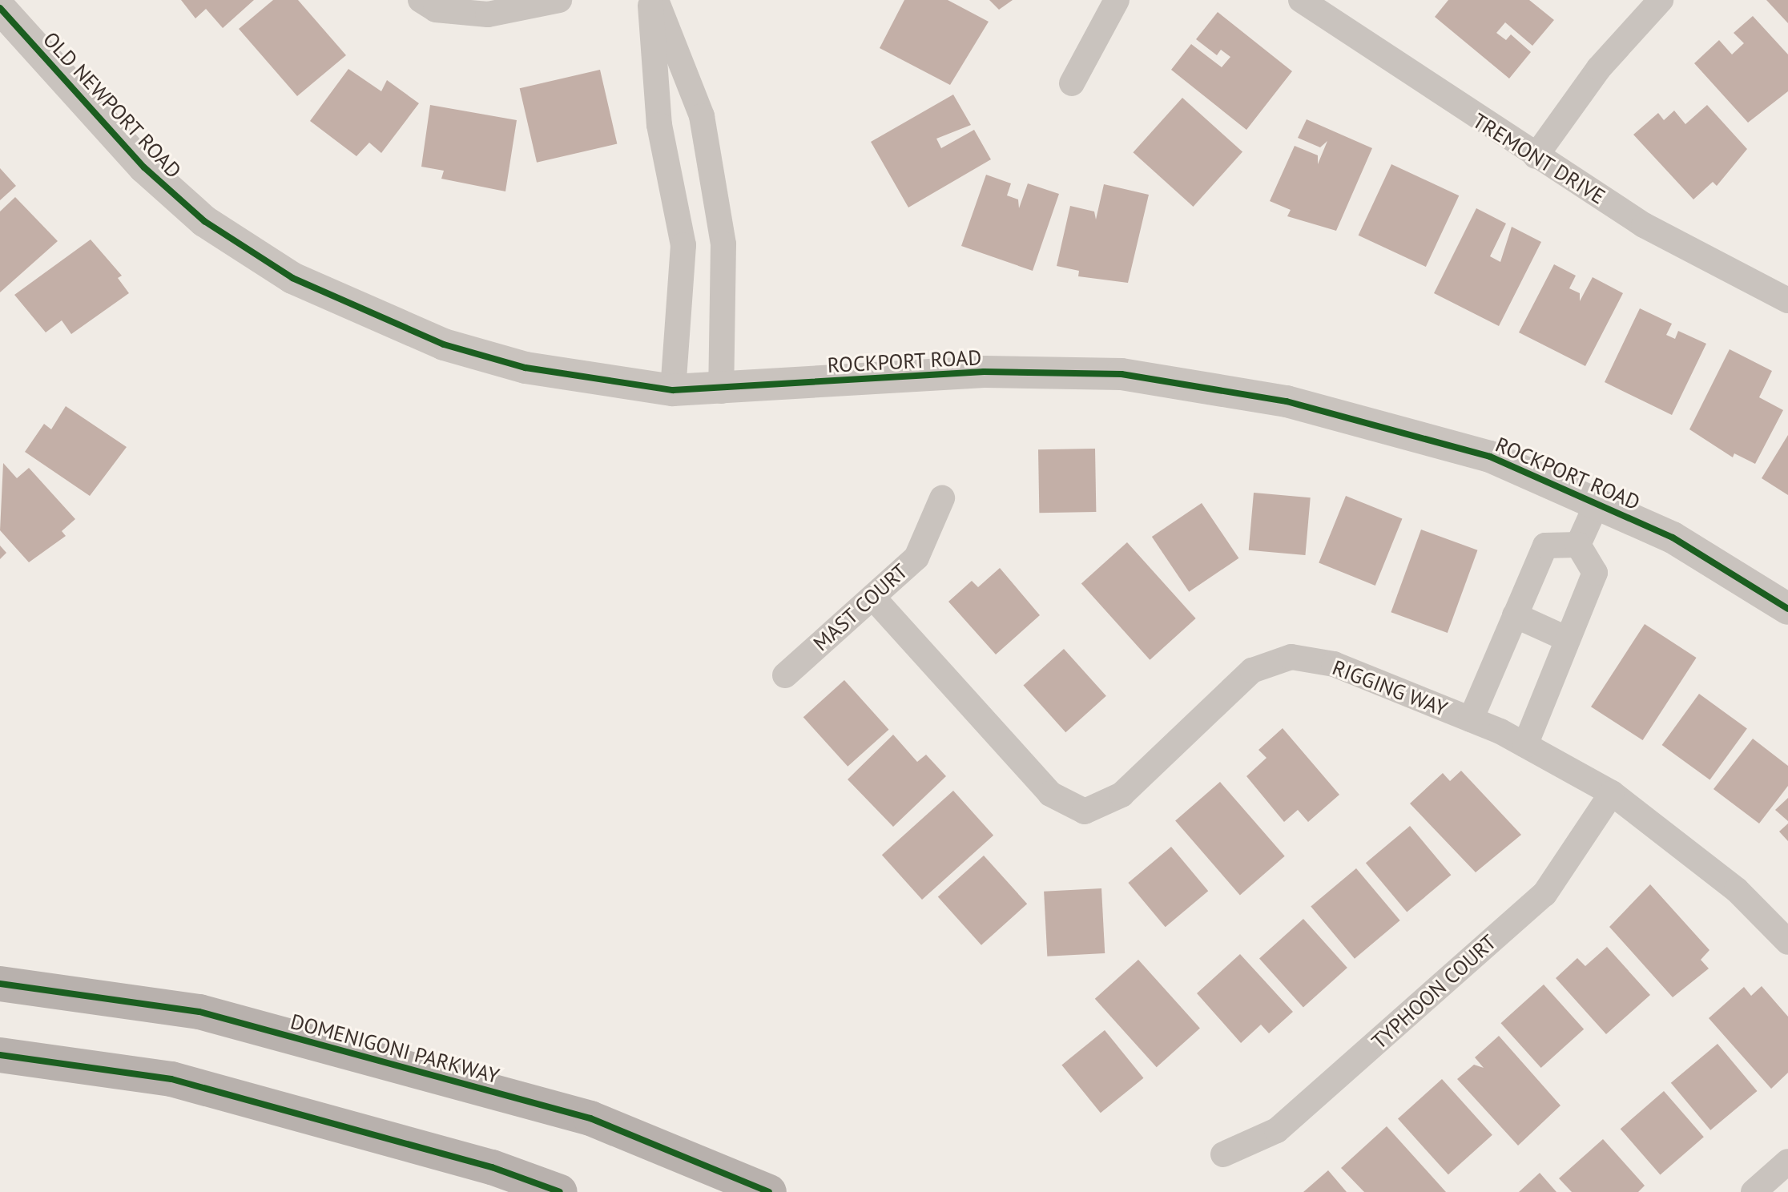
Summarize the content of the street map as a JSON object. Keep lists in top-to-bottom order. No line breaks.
{"streets":{"main road":["DOMENIGONI PARKWAY"],"street":["OLD NEWPORT ROAD","TREMONT DRIVE","ROCKPORT ROAD","MAST COURT","RIGGING WAY","TYPHOON COURT"]},"crossings":[["OLD NEWPORT ROAD","ROCKPORT ROAD"],["MAST COURT","RIGGING WAY"],["RIGGING WAY","TYPHOON COURT"]]}
